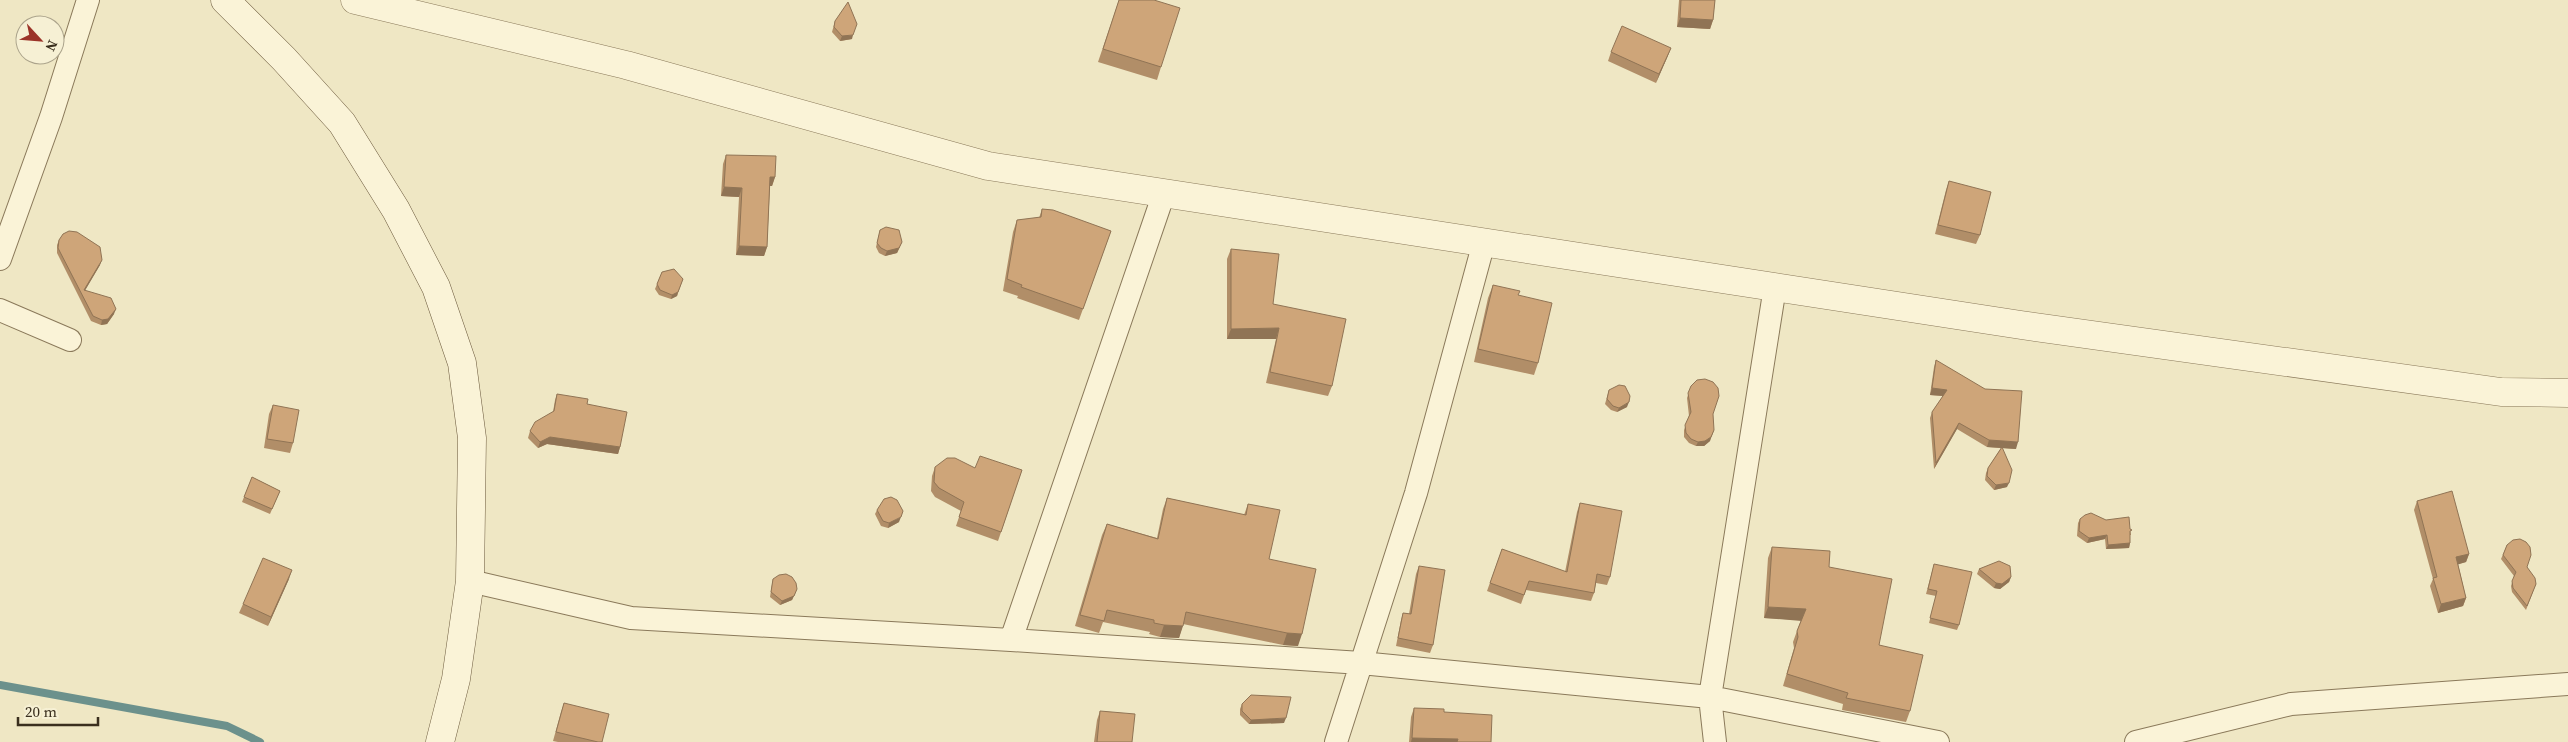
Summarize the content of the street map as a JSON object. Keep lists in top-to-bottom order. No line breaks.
{"scale_bar":"20 m","north":"bottom right"}
